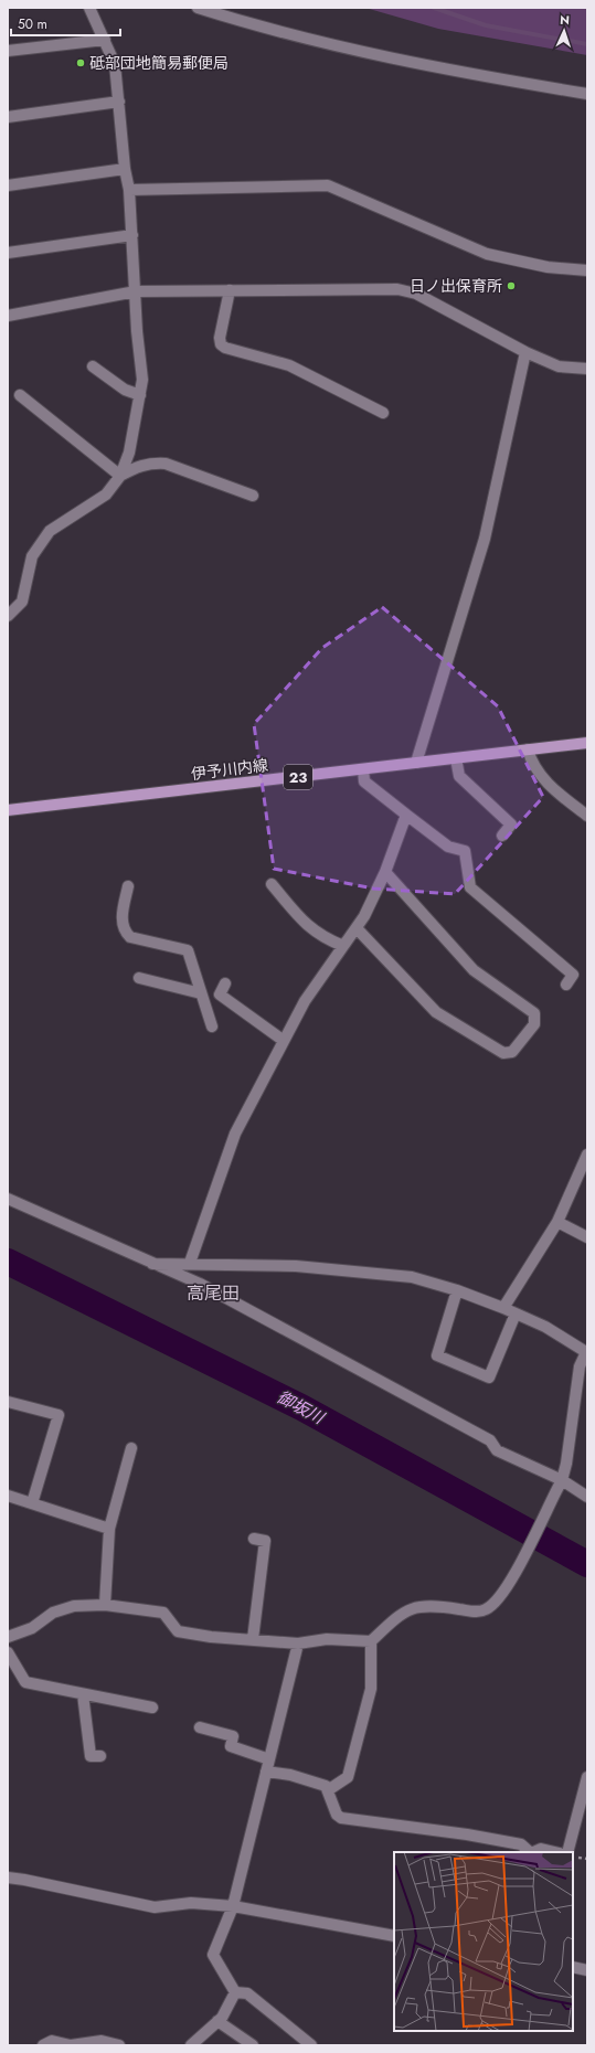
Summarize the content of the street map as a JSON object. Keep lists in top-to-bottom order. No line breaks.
{"streets":{"main road":["伊予川内線","23"]},"districts":["高尾田"],"water":["御坂川"],"places":["砥部団地簡易郵便局","日ノ出保育所"],"scale_bar":"50 m","north":"top"}
